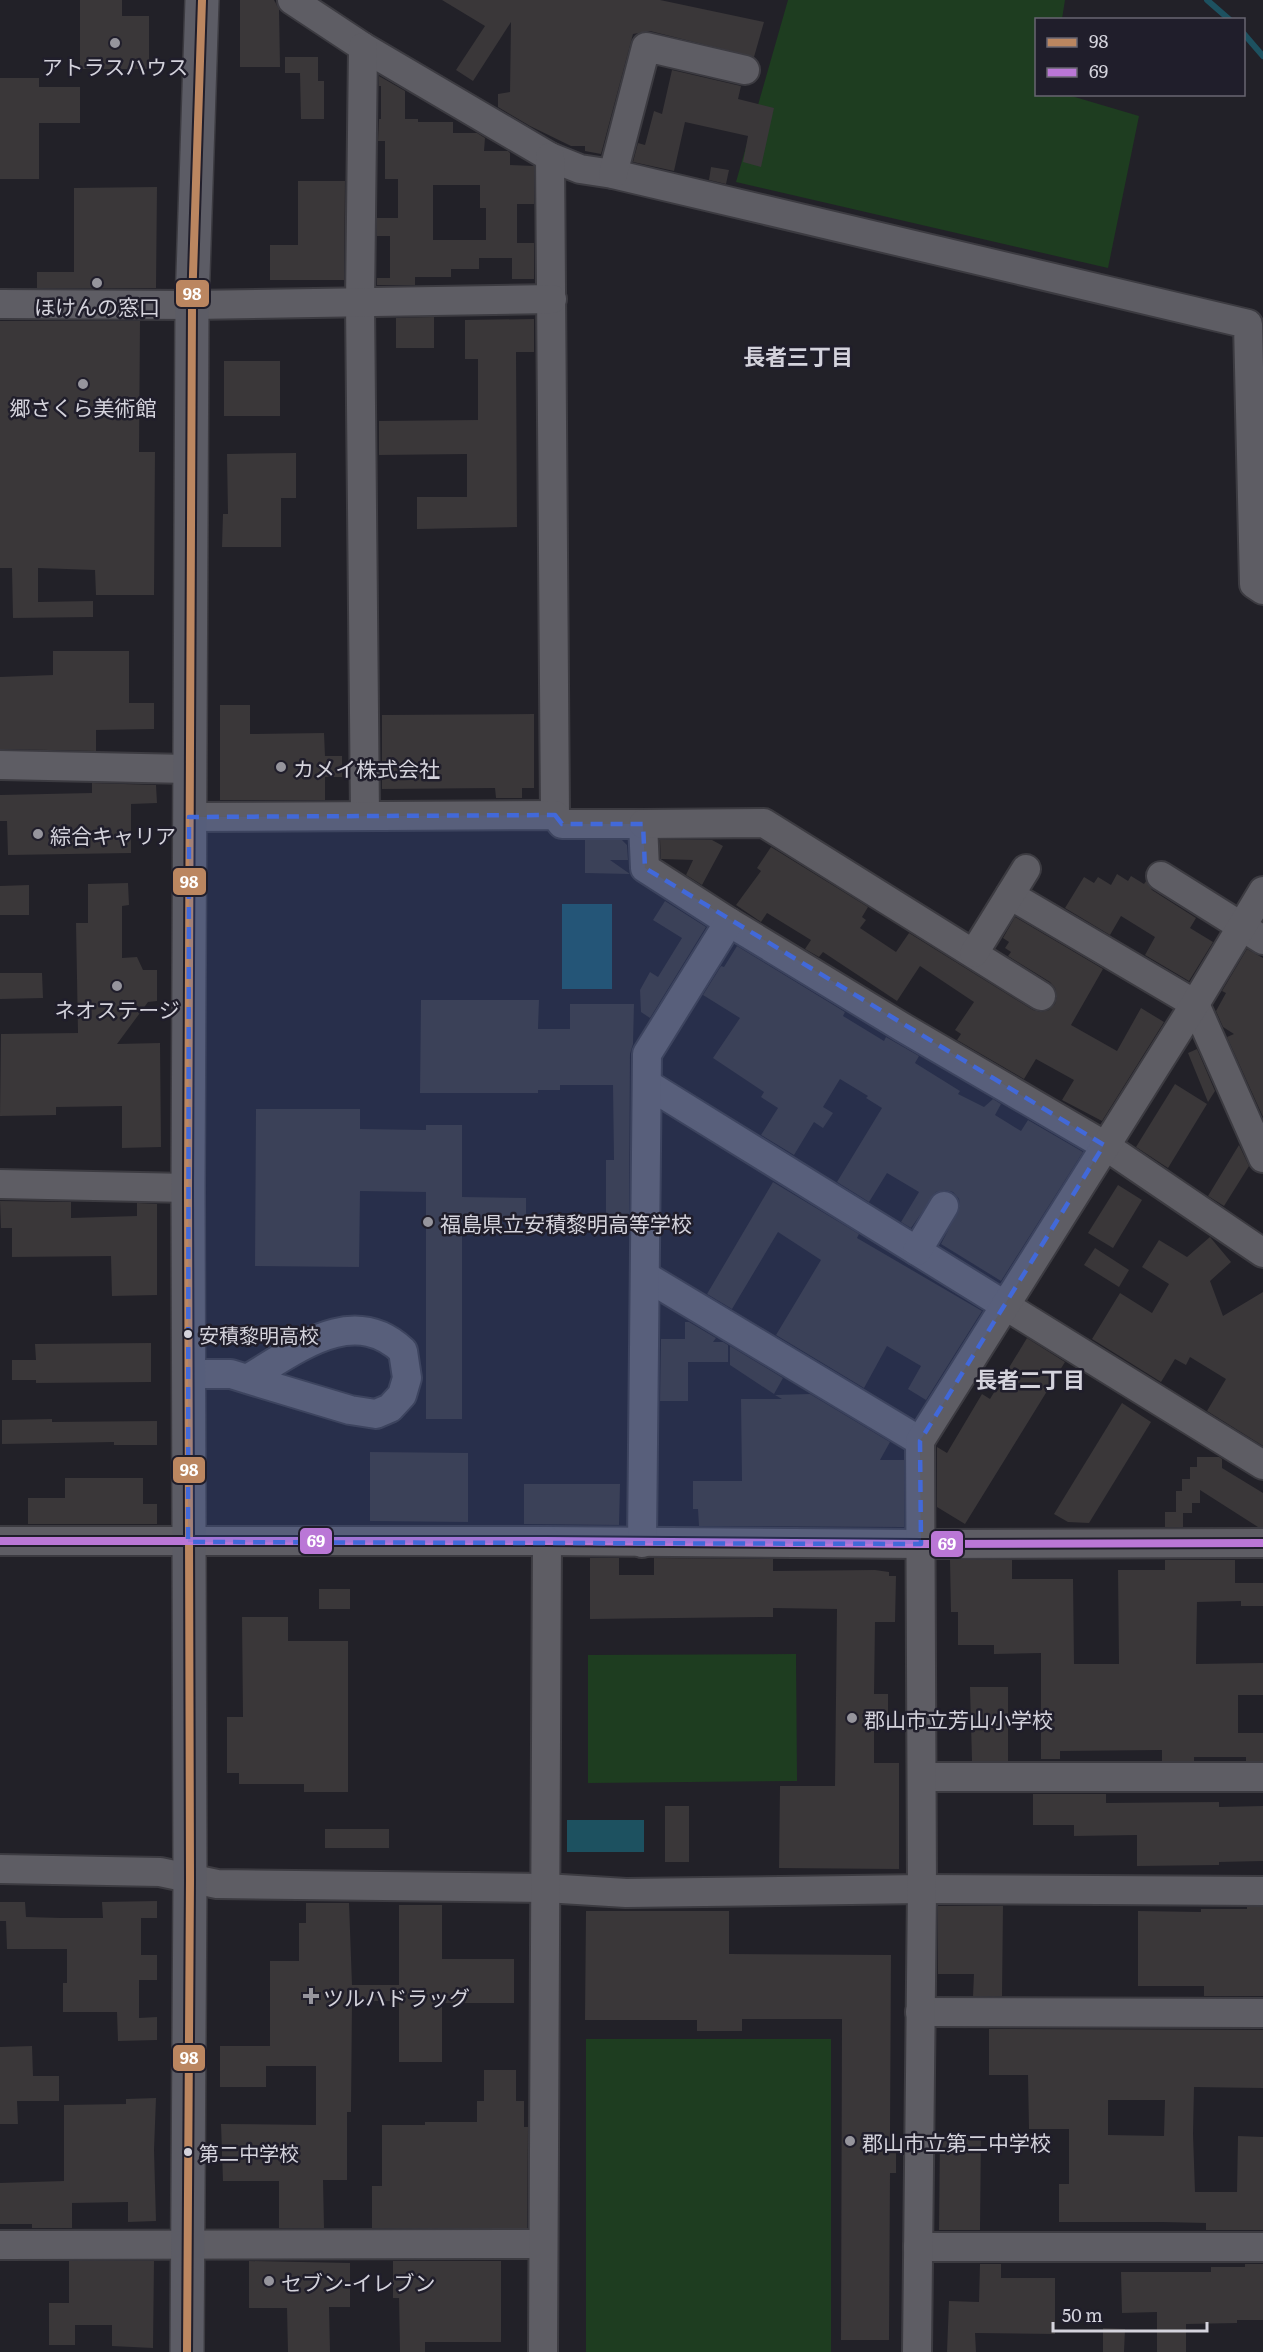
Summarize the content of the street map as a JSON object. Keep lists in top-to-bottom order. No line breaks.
{"districts":["長者三丁目","長者二丁目"],"places":{"other":["アトラスハウス","ほけんの窓口","郷さくら美術館","カメイ株式会社","綜合キャリア","ネオステージ","福島県立安積黎明高等学校","安積黎明高校","郡山市立芳山小学校","郡山市立第二中学校","第二中学校","セブン-イレブン"],"health":["ツルハドラッグ"]},"lines":["transit line 98","transit line 69"],"legend":["98","69"],"scale_bar":"50 m"}
